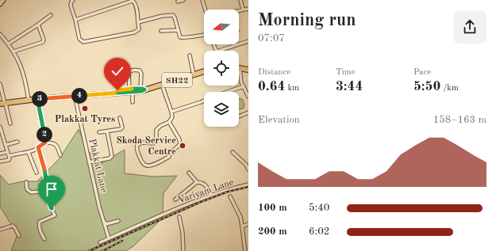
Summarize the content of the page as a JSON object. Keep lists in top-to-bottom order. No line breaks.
{"streets":{"main road":["SH22"],"street":["Plakkat Lane","Variyam Lane"]},"crossings":[["SH22","Plakkat Lane"],["Plakkat Lane","Variyam Lane"]],"places":["Plakkat Tyres","Skoda Service Centre"],"north":"left","page":{"heading":["Morning run","07:07"],"stats":[["Distance","0.64 km"],["Time","3:44"],["Pace","5:50 /km"]],"pins":["4","3","2"],"chart":["Elevation","158–163 m"],"list":[{"name":"100 m","note":"5:40"},{"name":"200 m","note":"6:02"}]}}
